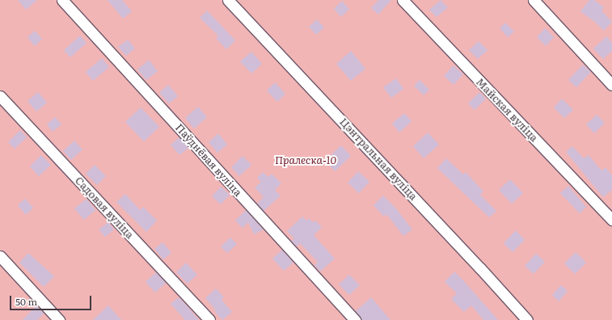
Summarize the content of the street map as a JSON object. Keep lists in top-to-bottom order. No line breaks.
{"streets":{"street":["Майская вуліца","Цэнтральная вуліца","Паўднёвая вуліца","Садовая вуліца"]},"parks":["Пралеска-10"],"scale_bar":"50 m"}
